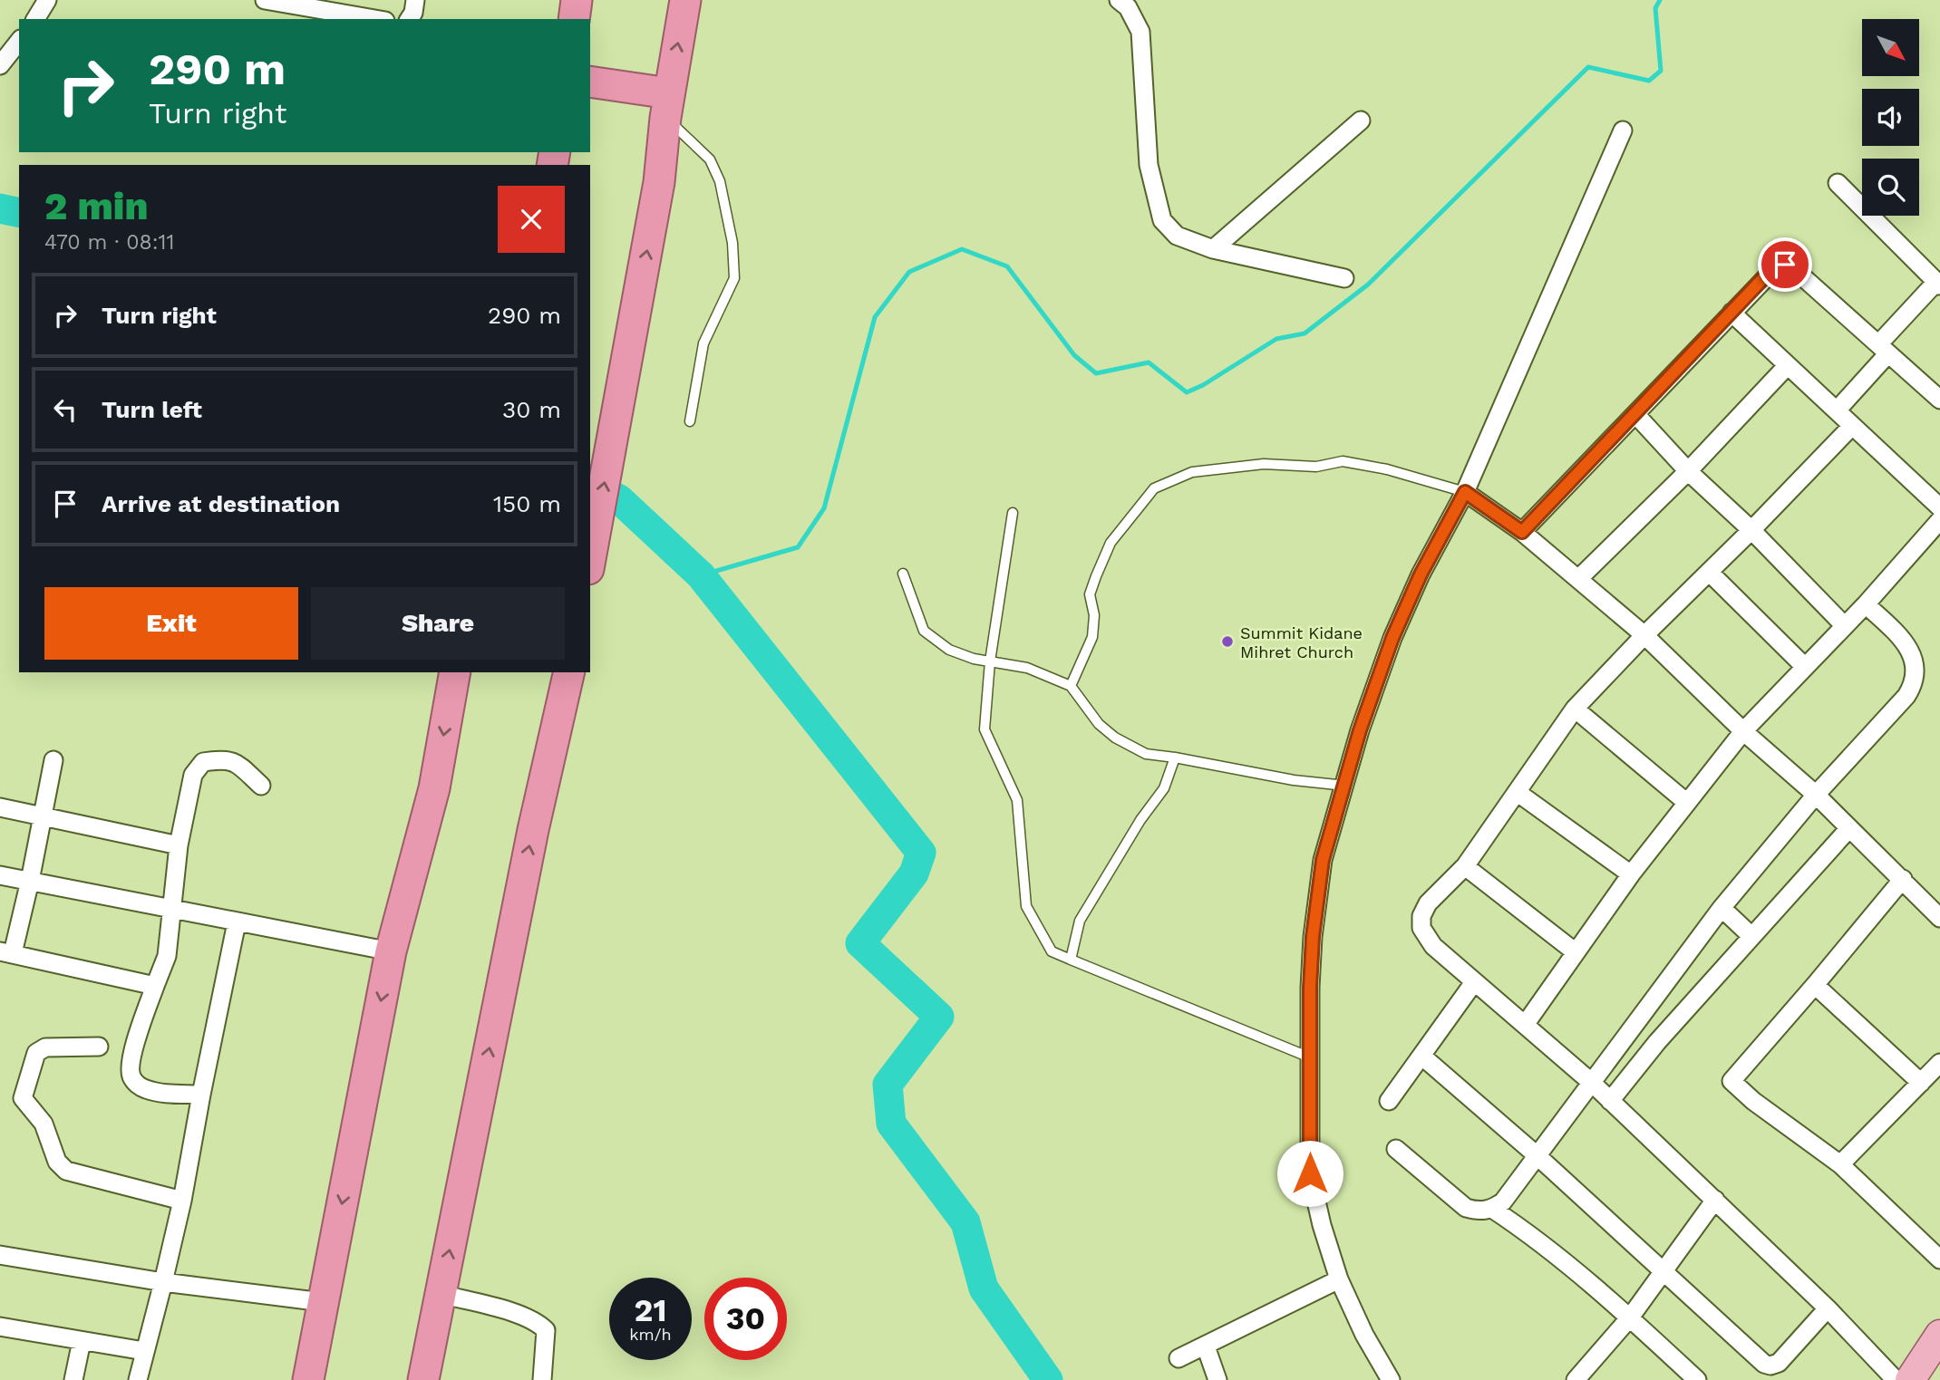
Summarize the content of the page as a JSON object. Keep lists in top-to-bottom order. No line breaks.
{"places":["Summit Kidane Mihret Church"],"north":"bottom right","page":{"turn":["290 m","Turn right"],"heading":["2 min","470 m · 08:11"],"list":[{"name":"Turn right","value":"290 m"},{"name":"Turn left","value":"30 m"},{"name":"Arrive at destination","value":"150 m"}],"buttons":["Exit","Share"],"speed":"21 km/h","limit":"30"}}
